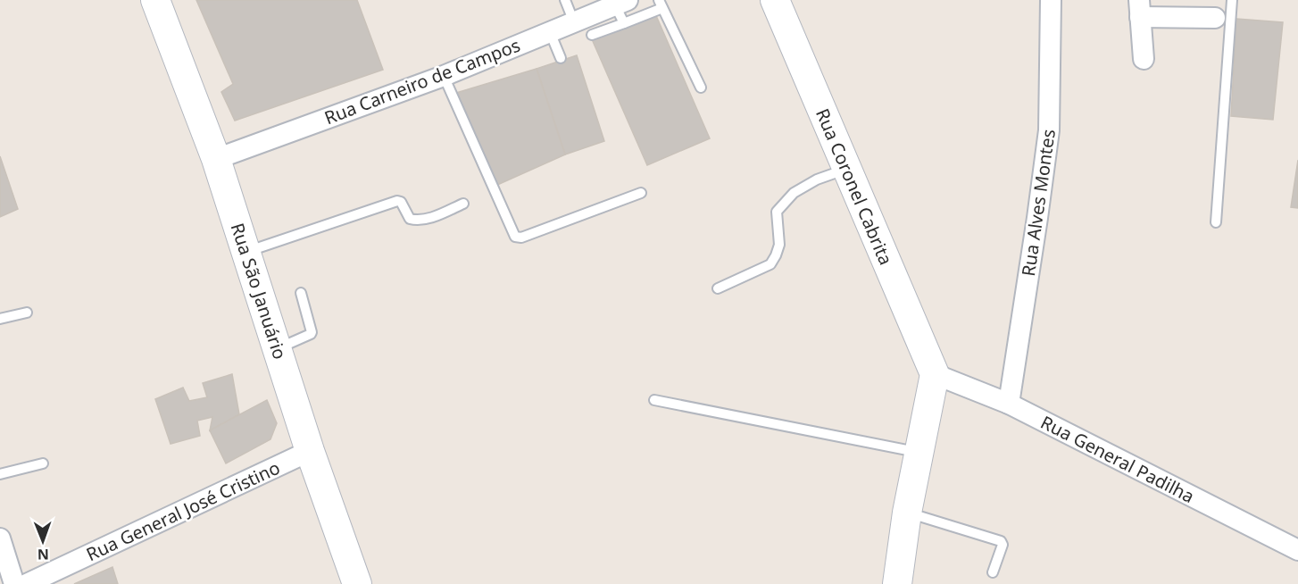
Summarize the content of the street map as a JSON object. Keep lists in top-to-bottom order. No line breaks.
{"streets":{"street":["Rua Carneiro de Campos","Rua Coronel Cabrita","Rua Alves Montes","Rua São Januário","Rua General Padilha","Rua General José Cristino"]},"crossings":[["Rua Carneiro de Campos","Rua São Januário"],["Rua Coronel Cabrita","Rua General Padilha"],["Rua Alves Montes","Rua General Padilha"],["Rua São Januário","Rua General José Cristino"]],"north":"bottom"}
